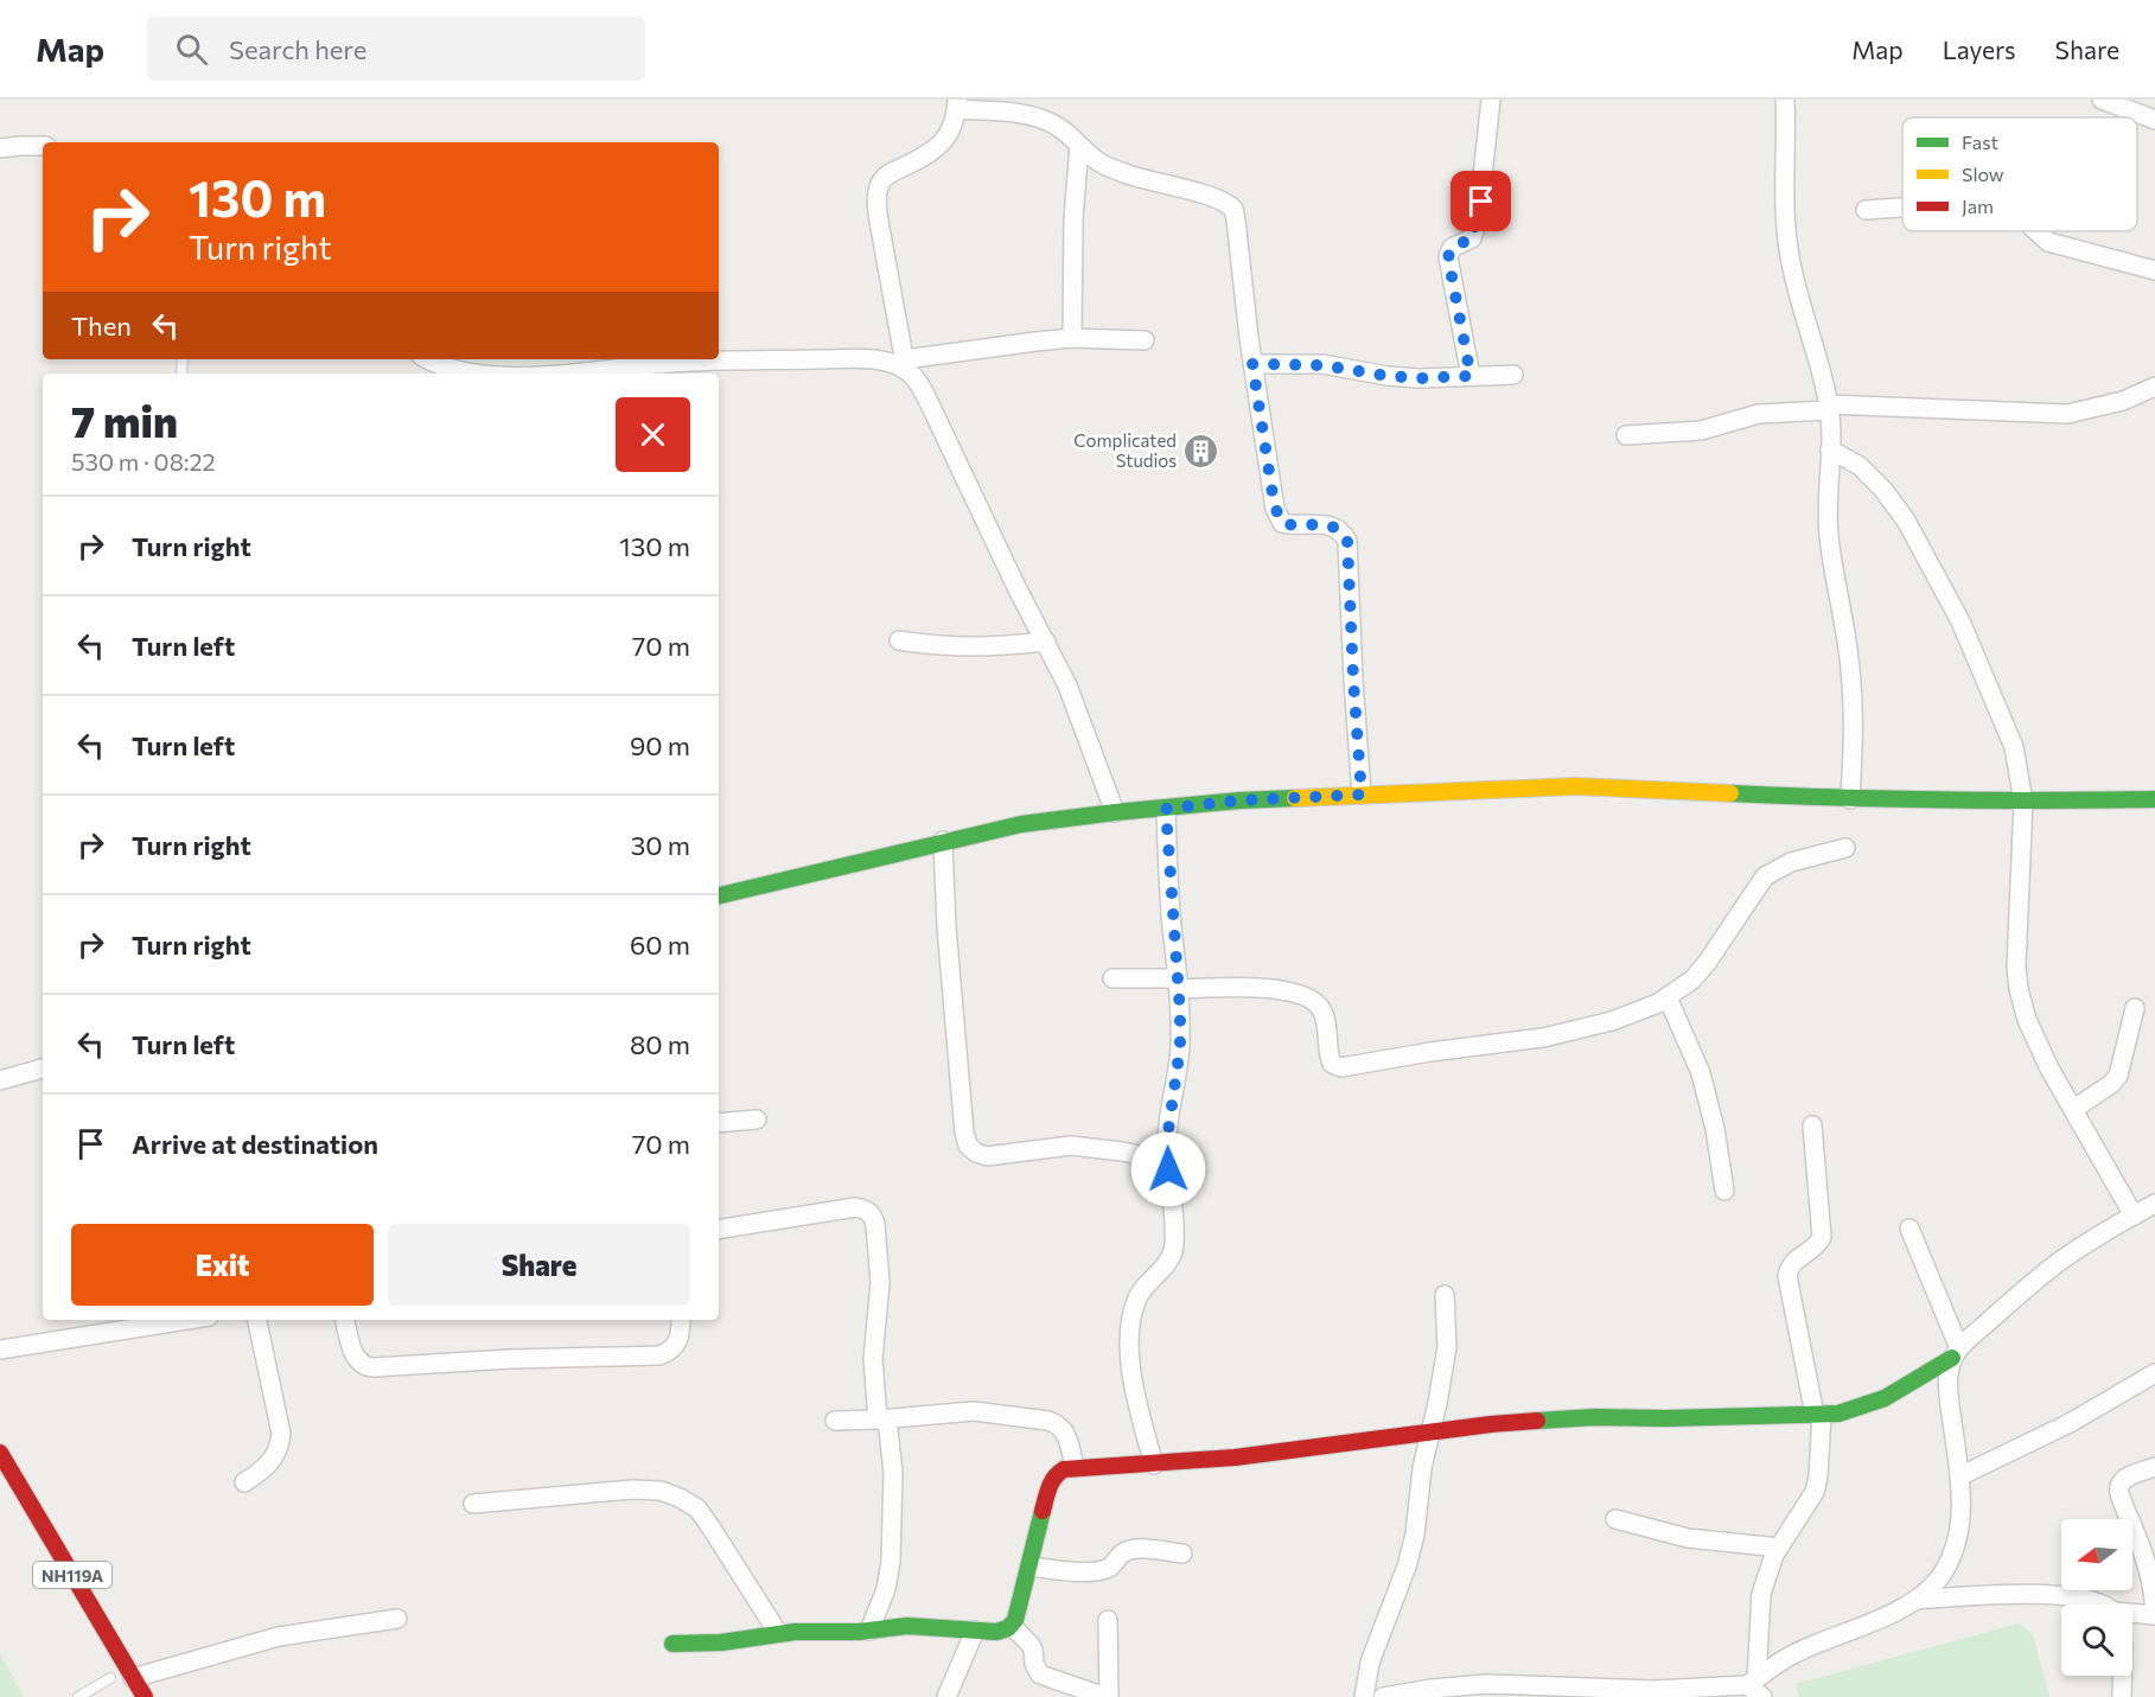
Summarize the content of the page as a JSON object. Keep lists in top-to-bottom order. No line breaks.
{"streets":{"main road":["NH119A"]},"places":{"building":["Complicated Studios"]},"legend":["Fast","Slow","Jam"],"north":"left","page":{"header":"Map","search":"Search here","nav":["Map","Layers","Share"],"turn":["130 m","Turn right"],"then":"Then","heading":["7 min","530 m · 08:22"],"list":[{"name":"Turn right","value":"130 m"},{"name":"Turn left","value":"70 m"},{"name":"Turn left","value":"90 m"},{"name":"Turn right","value":"30 m"},{"name":"Turn right","value":"60 m"},{"name":"Turn left","value":"80 m"},{"name":"Arrive at destination","value":"70 m"}],"buttons":["Exit","Share"]}}
